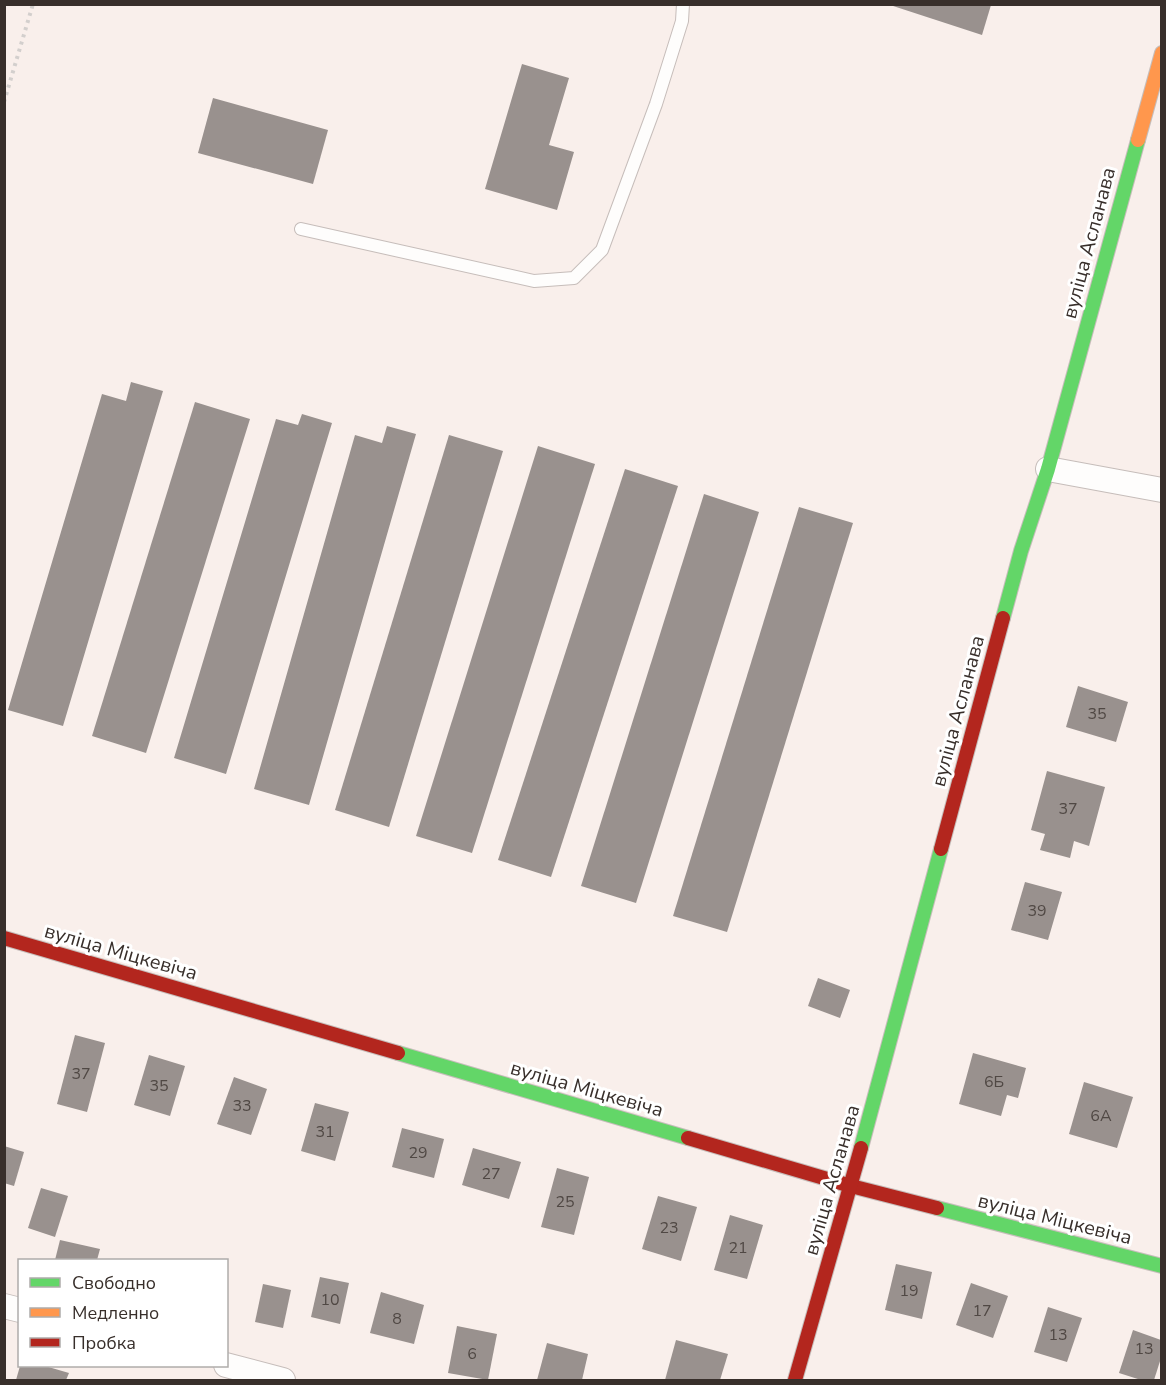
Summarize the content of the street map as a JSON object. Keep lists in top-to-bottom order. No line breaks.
{"streets":{"street":["вуліца Асланава","вуліца Міцкевіча"]},"crossings":[["вуліца Асланава","вуліца Міцкевіча"]],"house_numbers":["35","37","39","37","6Б","35","33","6А","31","29","27","25","23","21","19","10","17","8","13","13","6"],"legend":["Свободно","Медленно","Пробка"]}
